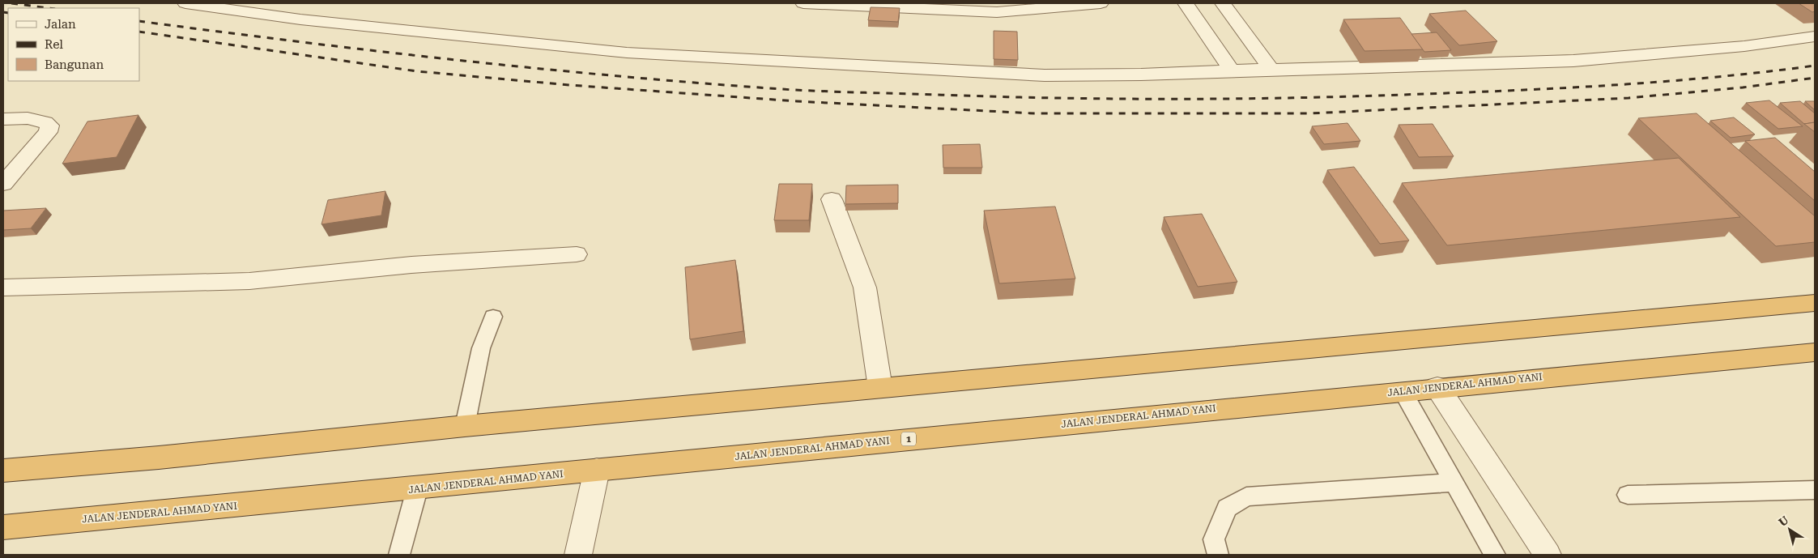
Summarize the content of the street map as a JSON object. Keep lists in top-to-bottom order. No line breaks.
{"streets":{"highway":["JALAN JENDERAL AHMAD YANI","1"]},"legend":["Jalan","Rel","Bangunan"],"north":"top left"}
